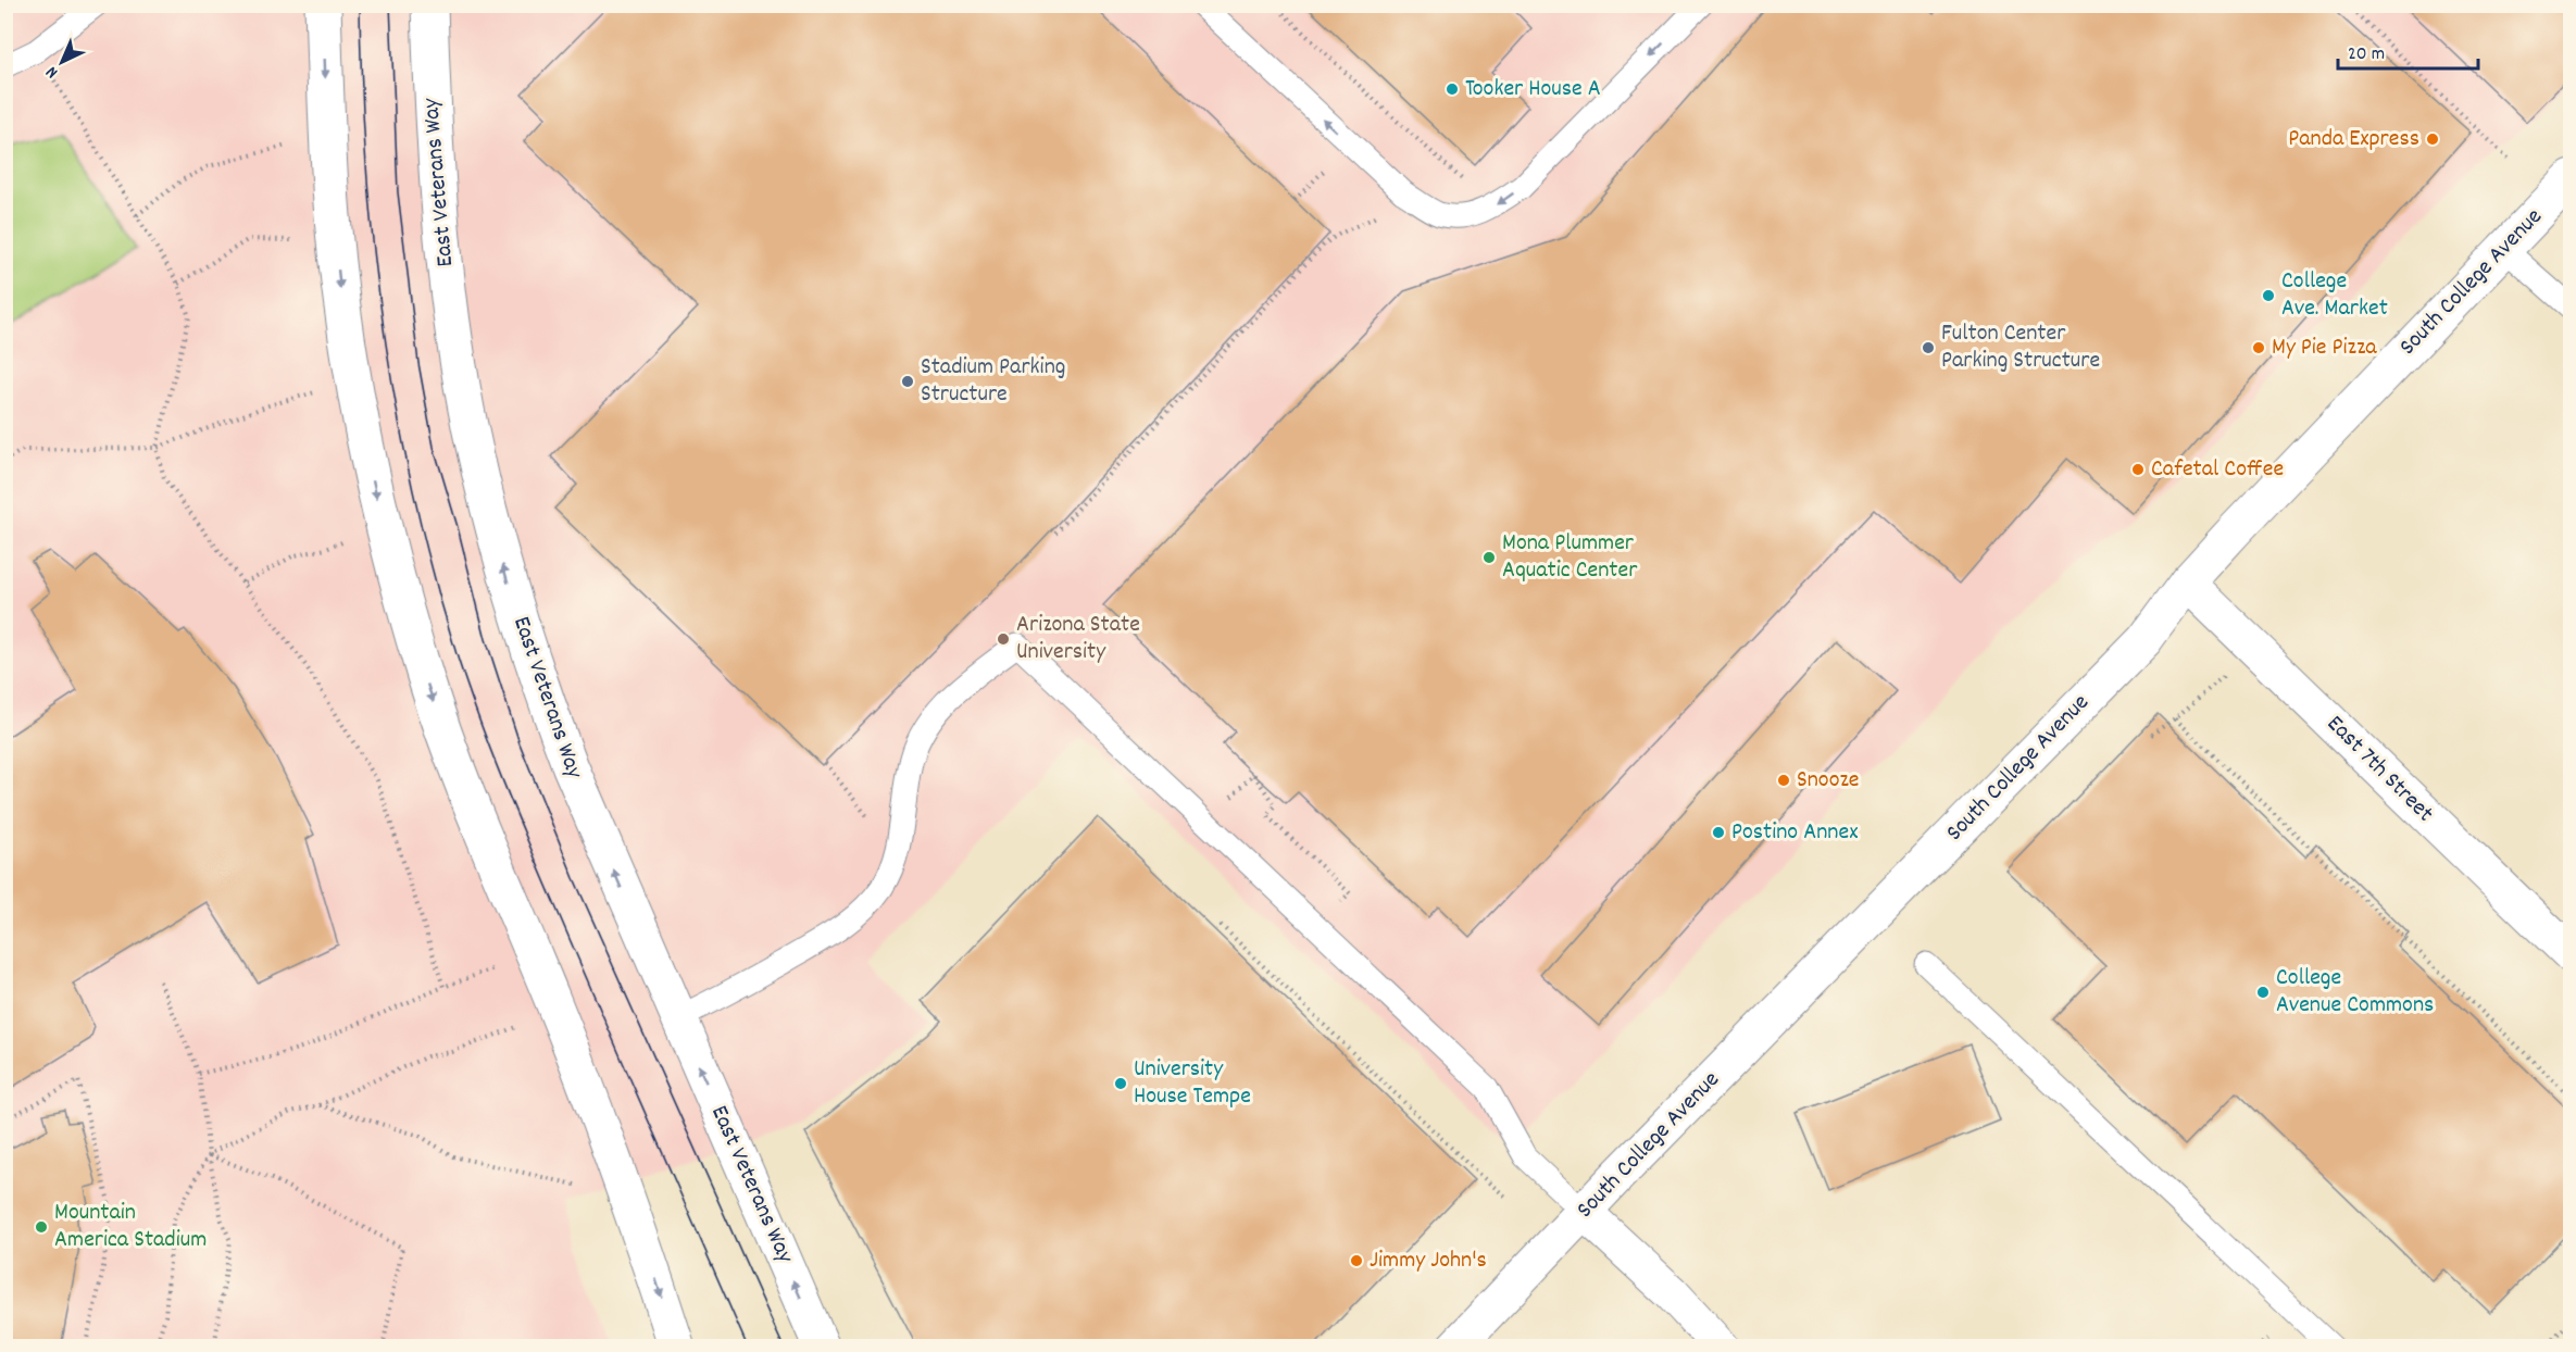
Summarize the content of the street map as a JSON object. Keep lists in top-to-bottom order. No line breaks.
{"streets":{"street":["East Veterans Way","South College Avenue","East 7th Street"]},"crossings":[["South College Avenue","East 7th Street"]],"places":["Tooker House A","Panda Express","College Ave. Market","Fulton Center Parking Structure","My Pie Pizza","Stadium Parking Structure","Cafetal Coffee","Mona Plummer Aquatic Center","Arizona State University","Snooze","Postino Annex","College Avenue Commons","University House Tempe","Mountain America Stadium","Jimmy John's"],"scale_bar":"20 m","north":"bottom left"}
